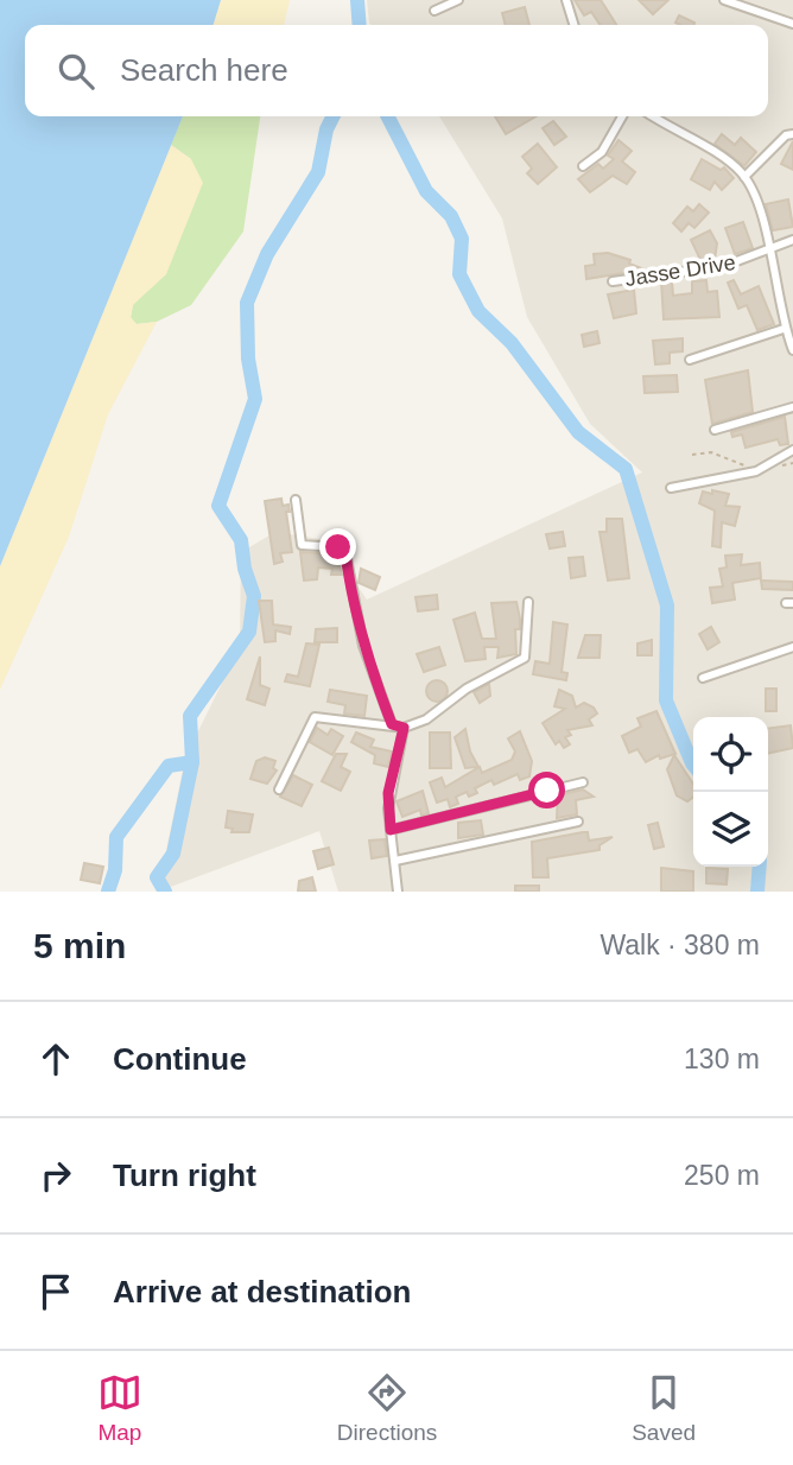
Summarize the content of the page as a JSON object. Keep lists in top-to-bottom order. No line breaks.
{"streets":{"street":["Jasse Drive"]},"page":{"search":"Search here","heading":["5 min","Walk · 380 m"],"list":[["Continue","130 m"],["Turn right","250 m"],"Arrive at destination"],"nav":["Map","Directions","Saved"]}}
